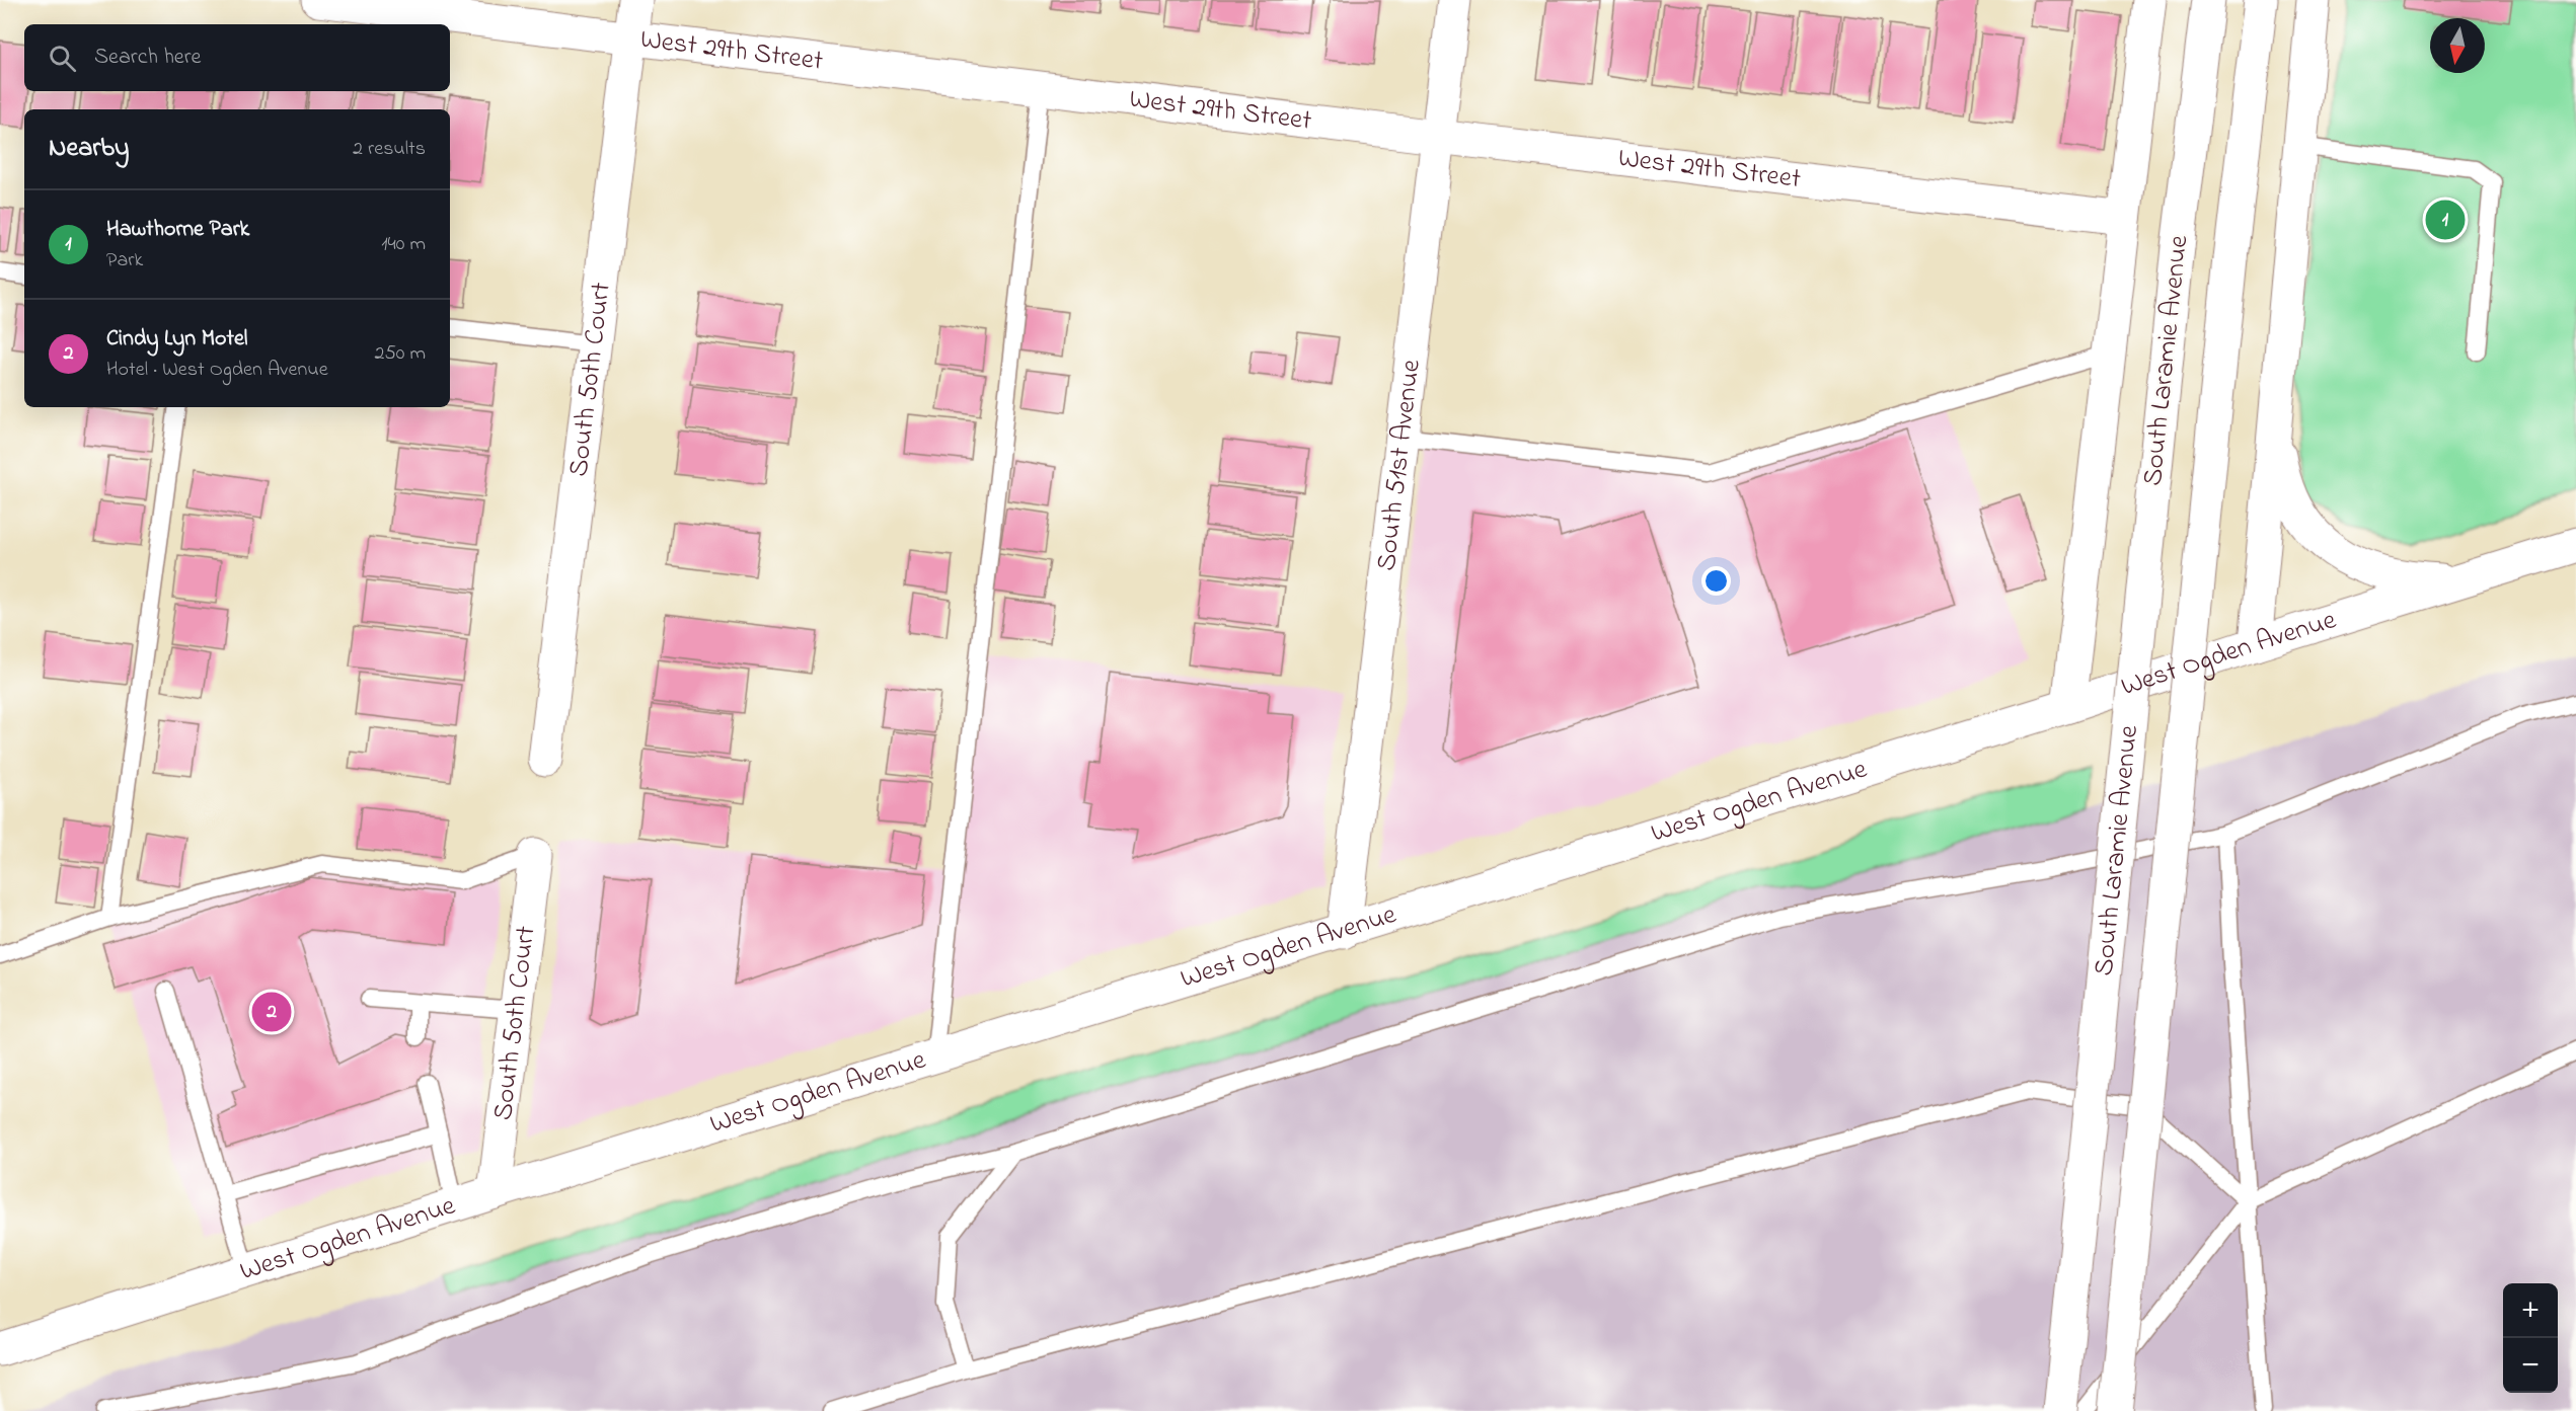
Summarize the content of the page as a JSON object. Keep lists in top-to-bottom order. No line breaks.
{"streets":{"main road":["West 29th Street","South Laramie Avenue","South 50th Court","South 51st Avenue","West Ogden Avenue"]},"crossings":[["West 29th Street","South 50th Court"],["West 29th Street","South 51st Avenue"],["South 50th Court","West Ogden Avenue"],["South 51st Avenue","West Ogden Avenue"]],"north":"bottom","page":{"search":"Search here","heading":["Nearby","2 results"],"list":[{"mark":"1","name":"Hawthorne Park","note":"Park","value":"140 m"},{"mark":"2","name":"Cindy Lyn Motel","note":"Hotel · West Ogden Avenue","value":"250 m"}],"pins":["1","2"],"map_buttons":["+","−"]}}
